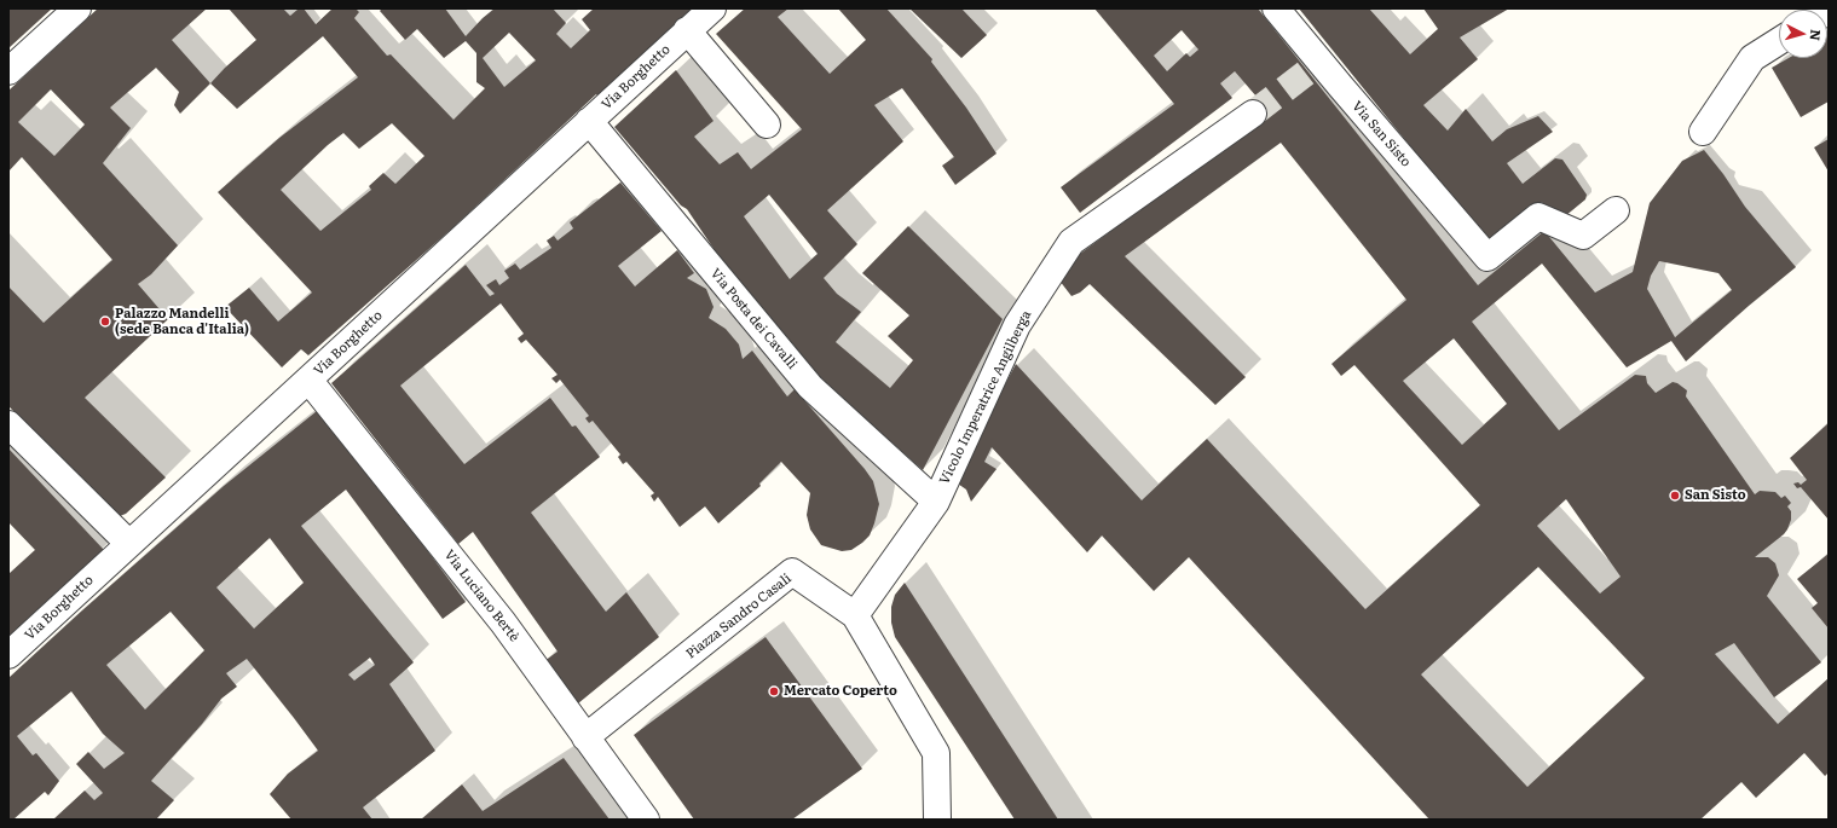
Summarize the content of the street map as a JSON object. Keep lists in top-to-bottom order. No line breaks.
{"streets":{"street":["Via Borghetto","Via San Sisto","Via Posta dei Cavalli","Vicolo Imperatrice Angilberga","Via Luciano Bertè","Piazza Sandro Casali"]},"crossings":[["Via Borghetto","Via Posta dei Cavalli"],["Via Borghetto","Via Luciano Bertè"],["Via Posta dei Cavalli","Vicolo Imperatrice Angilberga"],["Vicolo Imperatrice Angilberga","Piazza Sandro Casali"],["Via Luciano Bertè","Piazza Sandro Casali"]],"places":["Palazzo Mandelli (sede Banca d'Italia)","San Sisto","Mercato Coperto"],"north":"right"}
